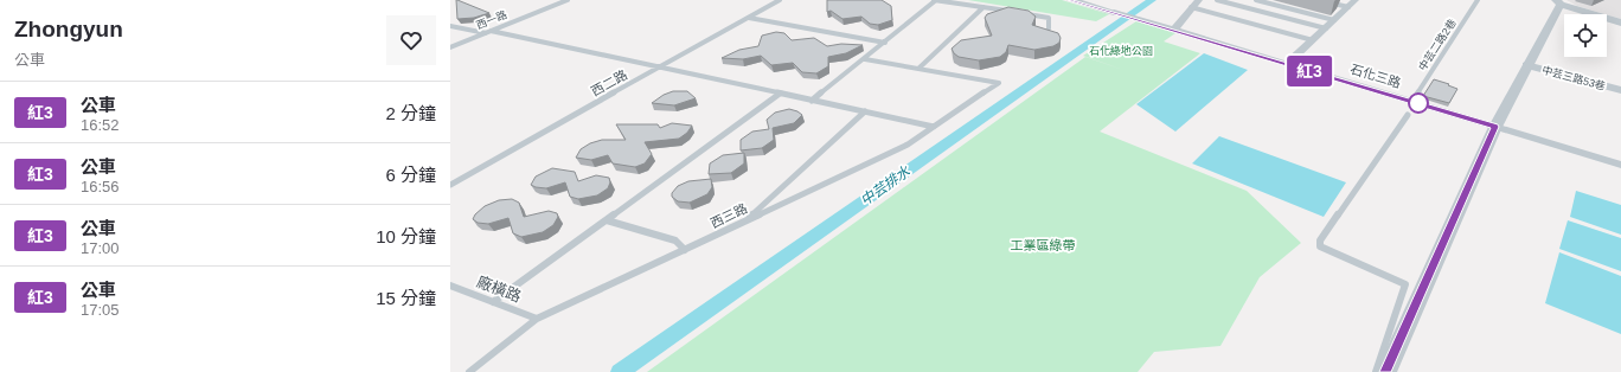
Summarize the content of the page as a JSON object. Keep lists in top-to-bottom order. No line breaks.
{"streets":{"street":["石化三路","中芸三路53巷"],"lane":["西一路","中芸二路2巷","西二路","西三路","廠橫路"]},"crossings":[["中芸二路2巷","石化三路"],["西三路","廠橫路"]],"water":["中芸排水"],"parks":["石化綠地公園","工業區綠帶"],"lines":["bus line 紅3"],"page":{"heading":["Zhongyun","公車"],"on_map":"紅3","list":[{"mark":"紅3","name":"公車","note":"16:52","value":"2 分鐘"},{"mark":"紅3","name":"公車","note":"16:56","value":"6 分鐘"},{"mark":"紅3","name":"公車","note":"17:00","value":"10 分鐘"},{"mark":"紅3","name":"公車","note":"17:05","value":"15 分鐘"}]}}
